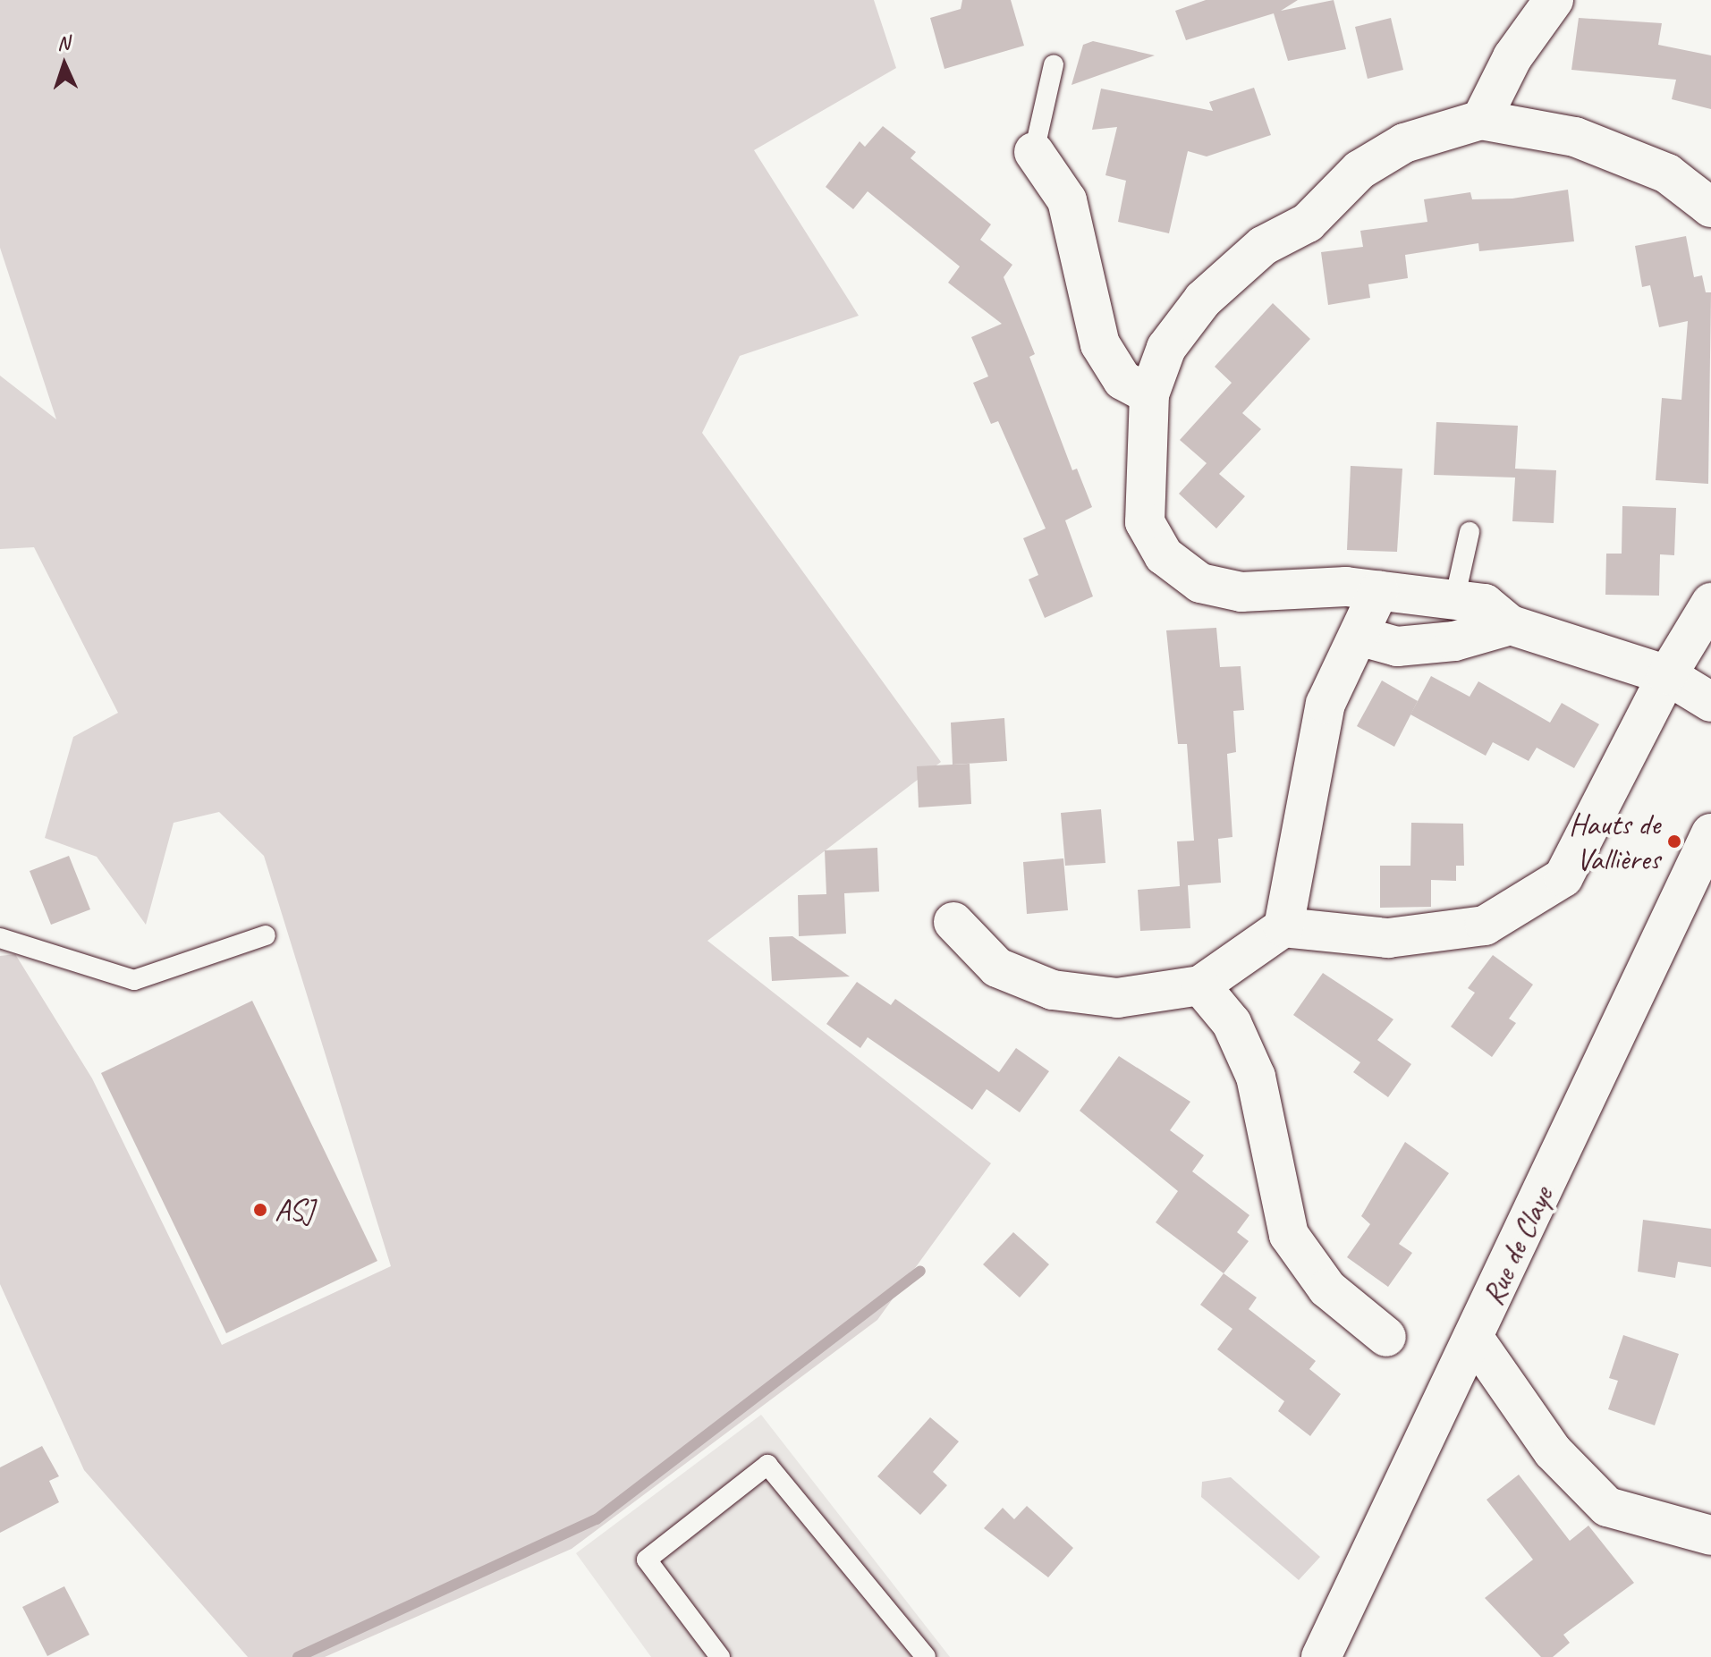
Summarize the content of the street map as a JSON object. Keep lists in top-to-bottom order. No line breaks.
{"streets":{"street":["Rue de Claye"]},"places":["Hauts de Vallières","ASJ"],"north":"top"}
